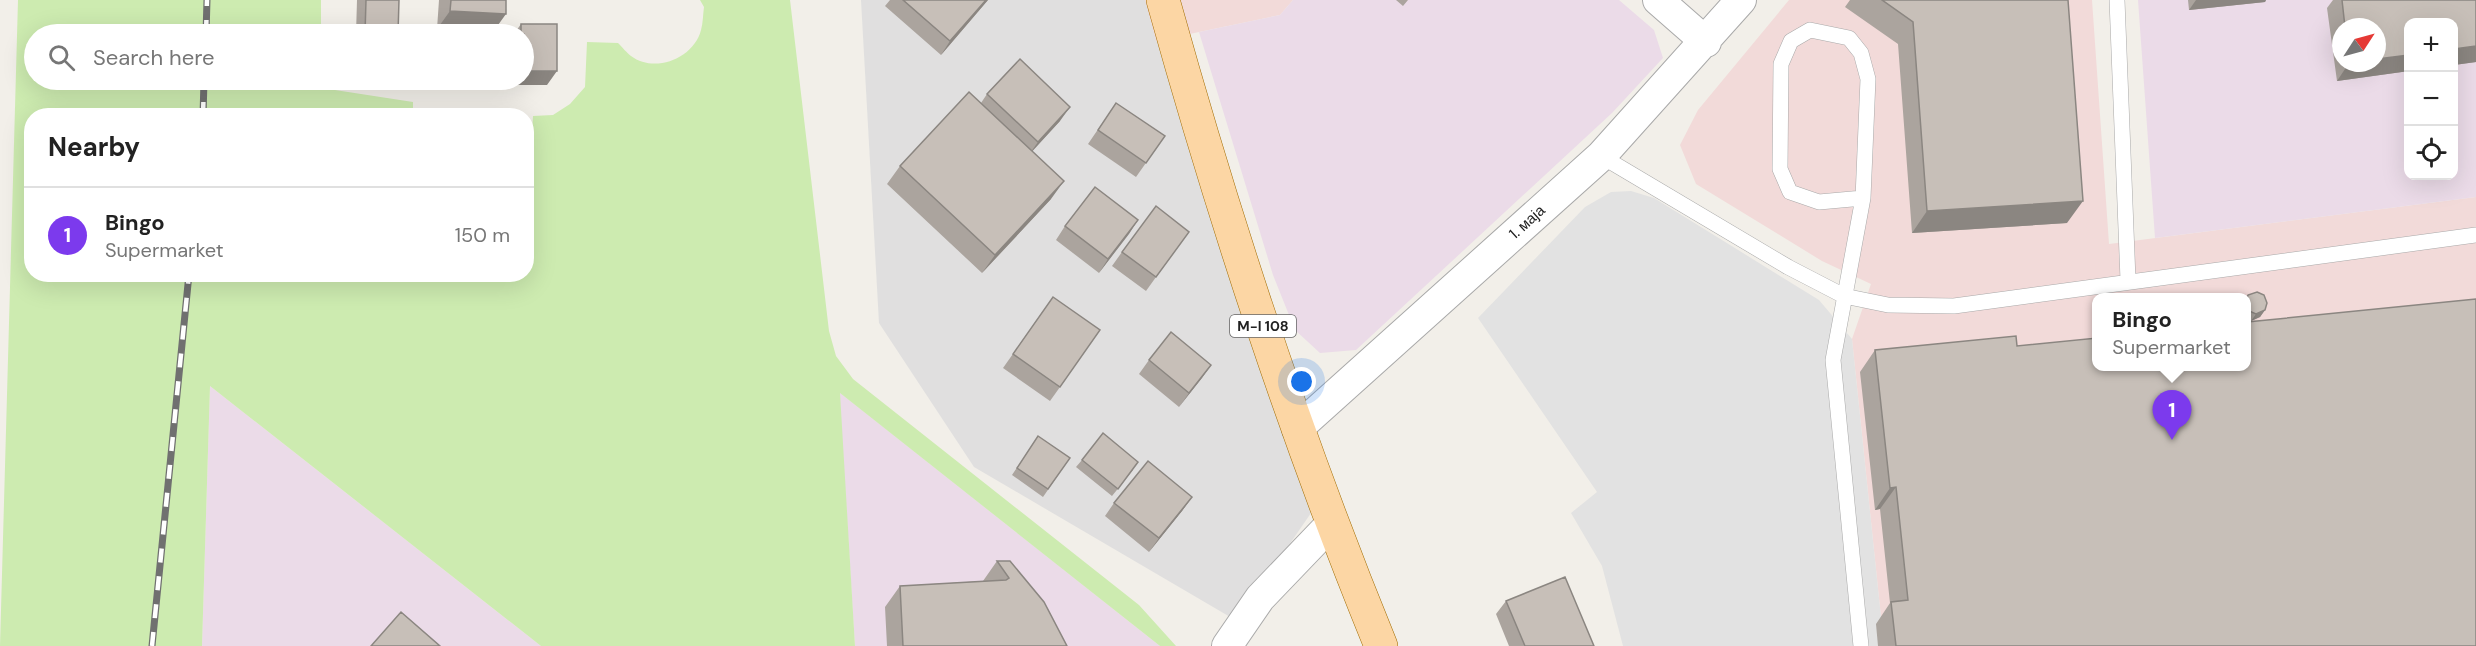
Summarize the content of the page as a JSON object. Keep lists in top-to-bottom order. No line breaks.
{"streets":{"main road":["M-I 108"],"street":["1. маја"]},"crossings":[["1. маја","M-I 108"]],"north":"top right","page":{"map_buttons":["+","−"],"search":"Search here","heading":"Nearby","list":[{"mark":"1","name":"Bingo","note":"Supermarket","value":"150 m"}],"popup":["Bingo","Supermarket"],"pins":"1"}}
